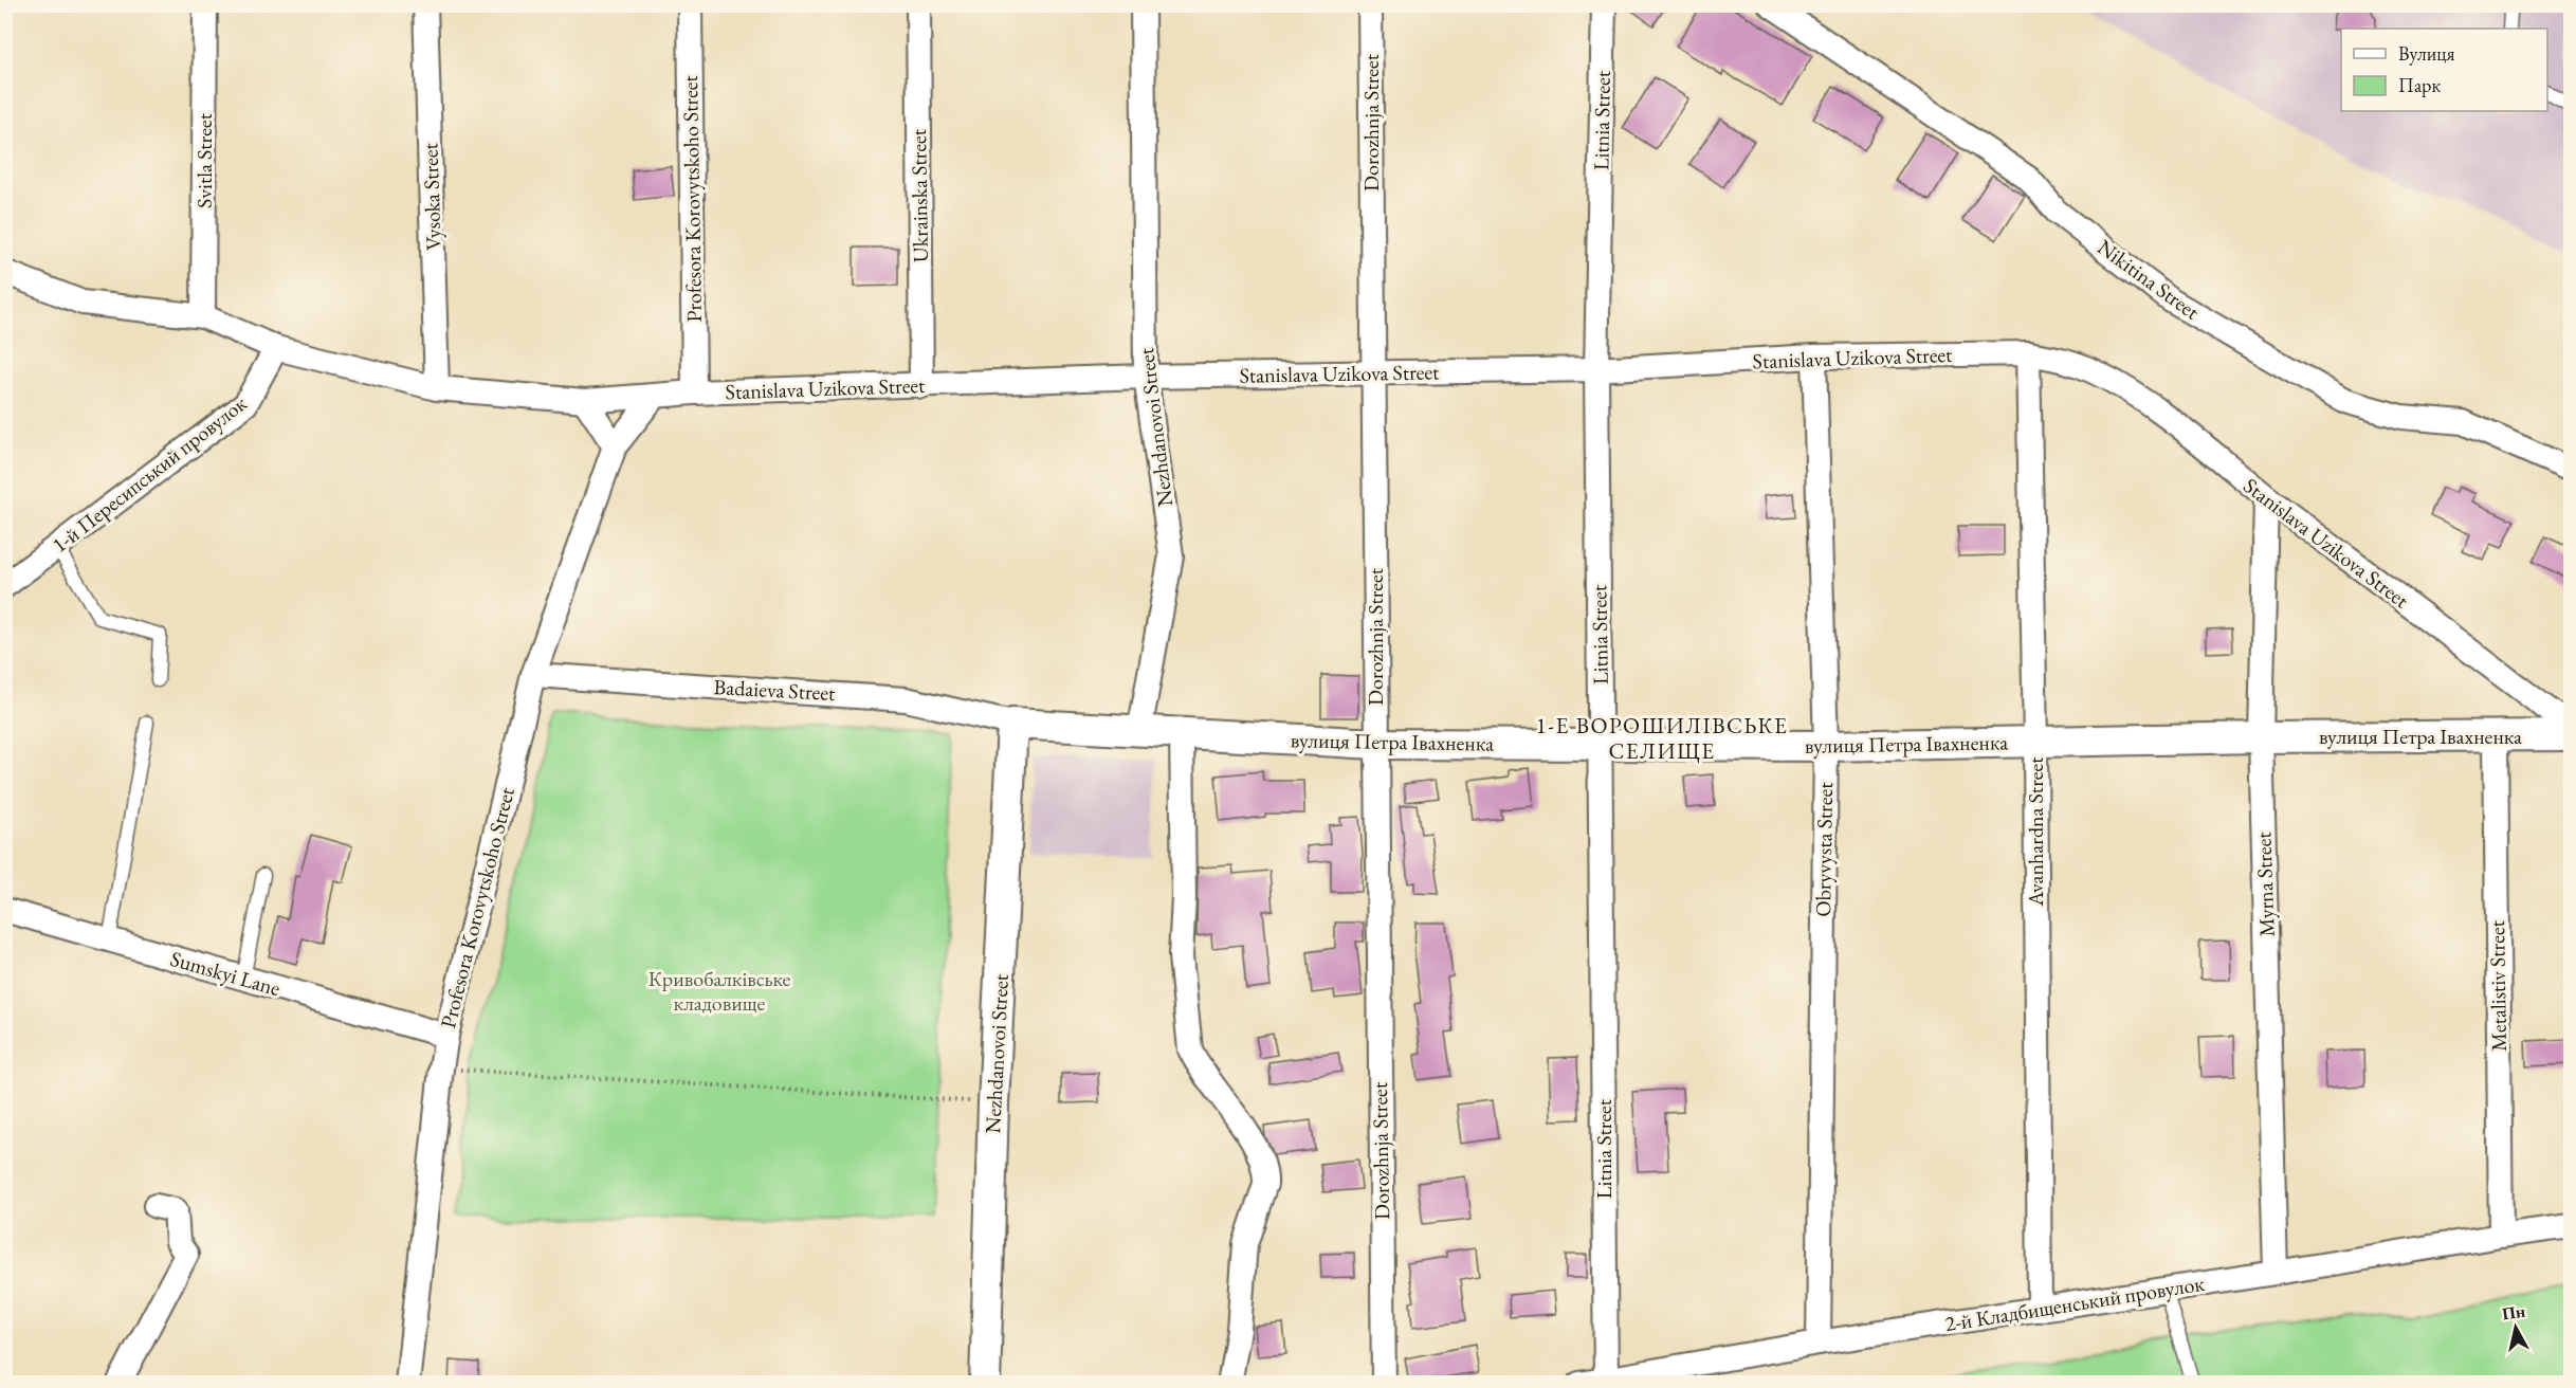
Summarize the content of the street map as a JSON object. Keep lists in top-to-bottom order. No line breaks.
{"streets":{"street":["Litnia Street","Dorozhnja Street","Svitla Street","Ukrainska Street","Vysoka Street","Profesora Korovytskoho Street","Nikitina Street","Stanislava Uzikova Street","Nezhdanovoi Street","1-й Пересипський провулок","Badaieva Street","вулиця Петра Івахненка","Avanhardna Street","Obryvysta Street","Myrna Street","Sumskyi Lane","Metalistiv Street","2-й Кладбищенський провулок"]},"crossings":[["Litnia Street","Stanislava Uzikova Street"],["Litnia Street","вулиця Петра Івахненка"],["Litnia Street","2-й Кладбищенський провулок"],["Dorozhnja Street","Stanislava Uzikova Street"],["Dorozhnja Street","вулиця Петра Івахненка"],["Svitla Street","Stanislava Uzikova Street"],["Ukrainska Street","Stanislava Uzikova Street"],["Vysoka Street","Stanislava Uzikova Street"],["Profesora Korovytskoho Street","Stanislava Uzikova Street"],["Profesora Korovytskoho Street","Badaieva Street"],["Profesora Korovytskoho Street","Sumskyi Lane"],["Stanislava Uzikova Street","Nezhdanovoi Street"],["Stanislava Uzikova Street","1-й Пересипський провулок"],["Stanislava Uzikova Street","Avanhardna Street"],["Stanislava Uzikova Street","Obryvysta Street"],["Stanislava Uzikova Street","Myrna Street"],["Nezhdanovoi Street","Badaieva Street"],["Nezhdanovoi Street","вулиця Петра Івахненка"],["Badaieva Street","вулиця Петра Івахненка"],["вулиця Петра Івахненка","Avanhardna Street"],["вулиця Петра Івахненка","Obryvysta Street"],["вулиця Петра Івахненка","Myrna Street"],["вулиця Петра Івахненка","Metalistiv Street"],["Avanhardna Street","2-й Кладбищенський провулок"],["Obryvysta Street","2-й Кладбищенський провулок"],["Myrna Street","2-й Кладбищенський провулок"],["Metalistiv Street","2-й Кладбищенський провулок"]],"districts":["1-Е ВОРОШИЛІВСЬКЕ СЕЛИЩЕ"],"parks":["Кривобалківське кладовище"],"legend":["Вулиця","Парк"],"north":"top"}
